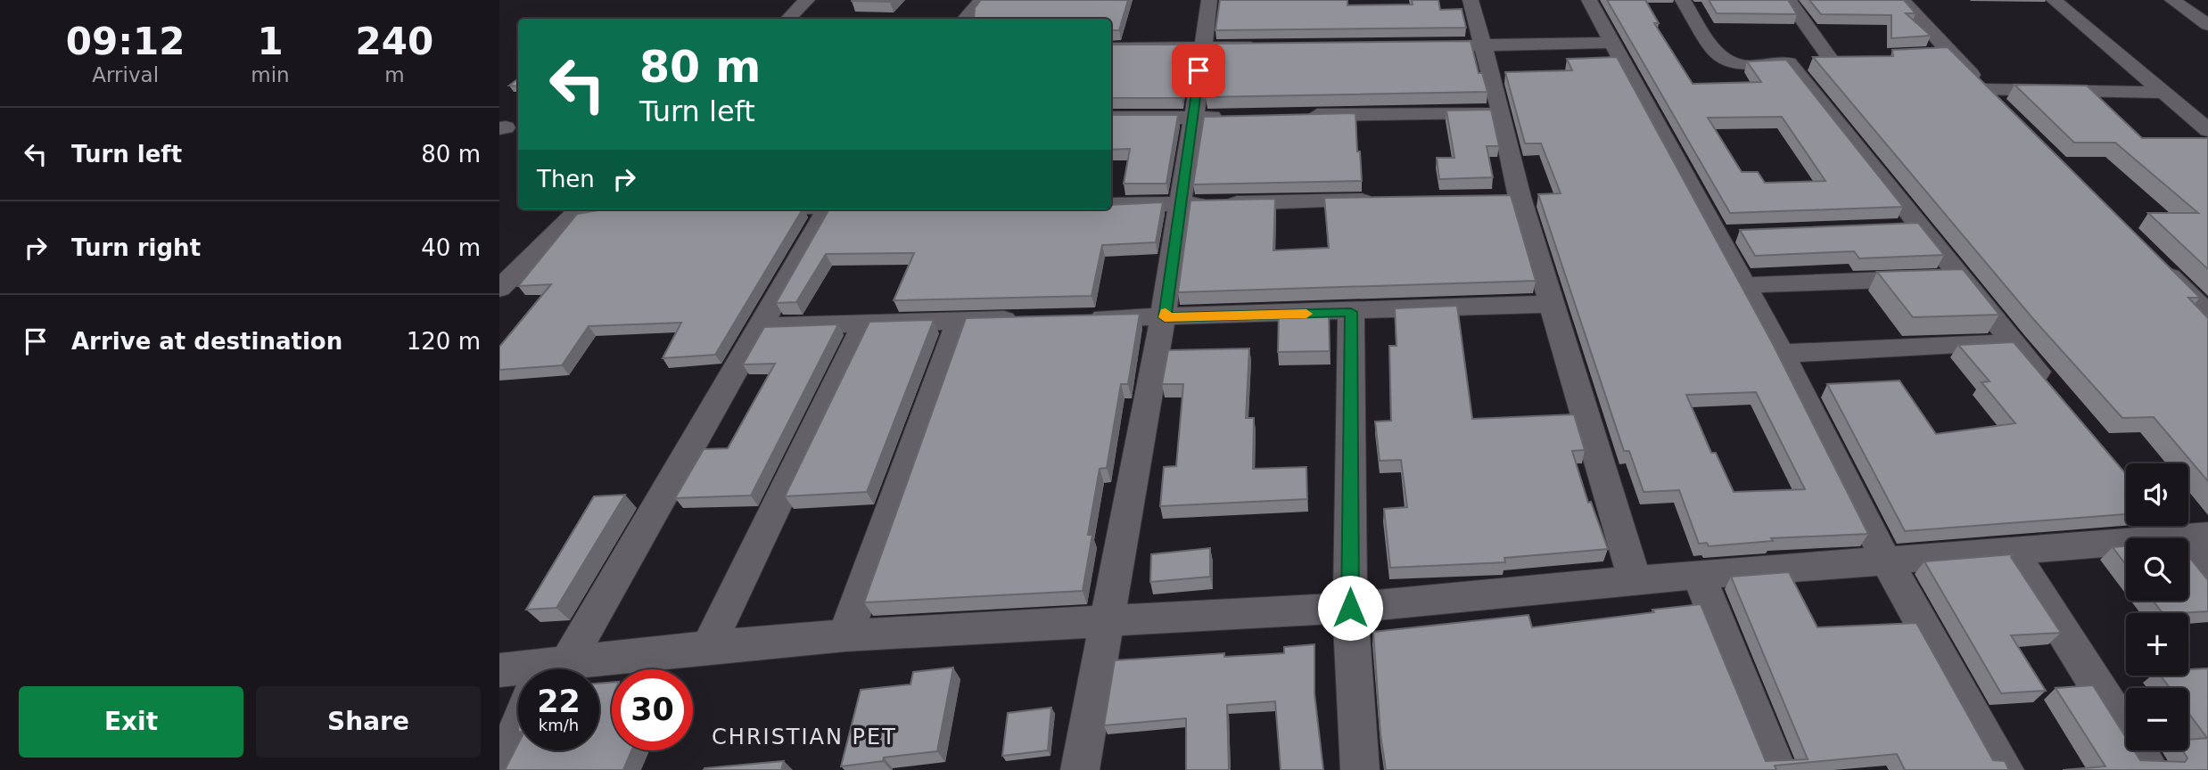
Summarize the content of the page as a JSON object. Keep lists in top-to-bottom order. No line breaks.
{"districts":["CHRISTIAN PET"],"page":{"eta":["09:12","Arrival","1","min","240","m"],"turn":["80 m","Turn left"],"list":[{"name":"Turn left","value":"80 m"},{"name":"Turn right","value":"40 m"},{"name":"Arrive at destination","value":"120 m"}],"then":"Then","map_buttons":["+","−"],"speed":"22 km/h","limit":"30","buttons":["Exit","Share"]}}
